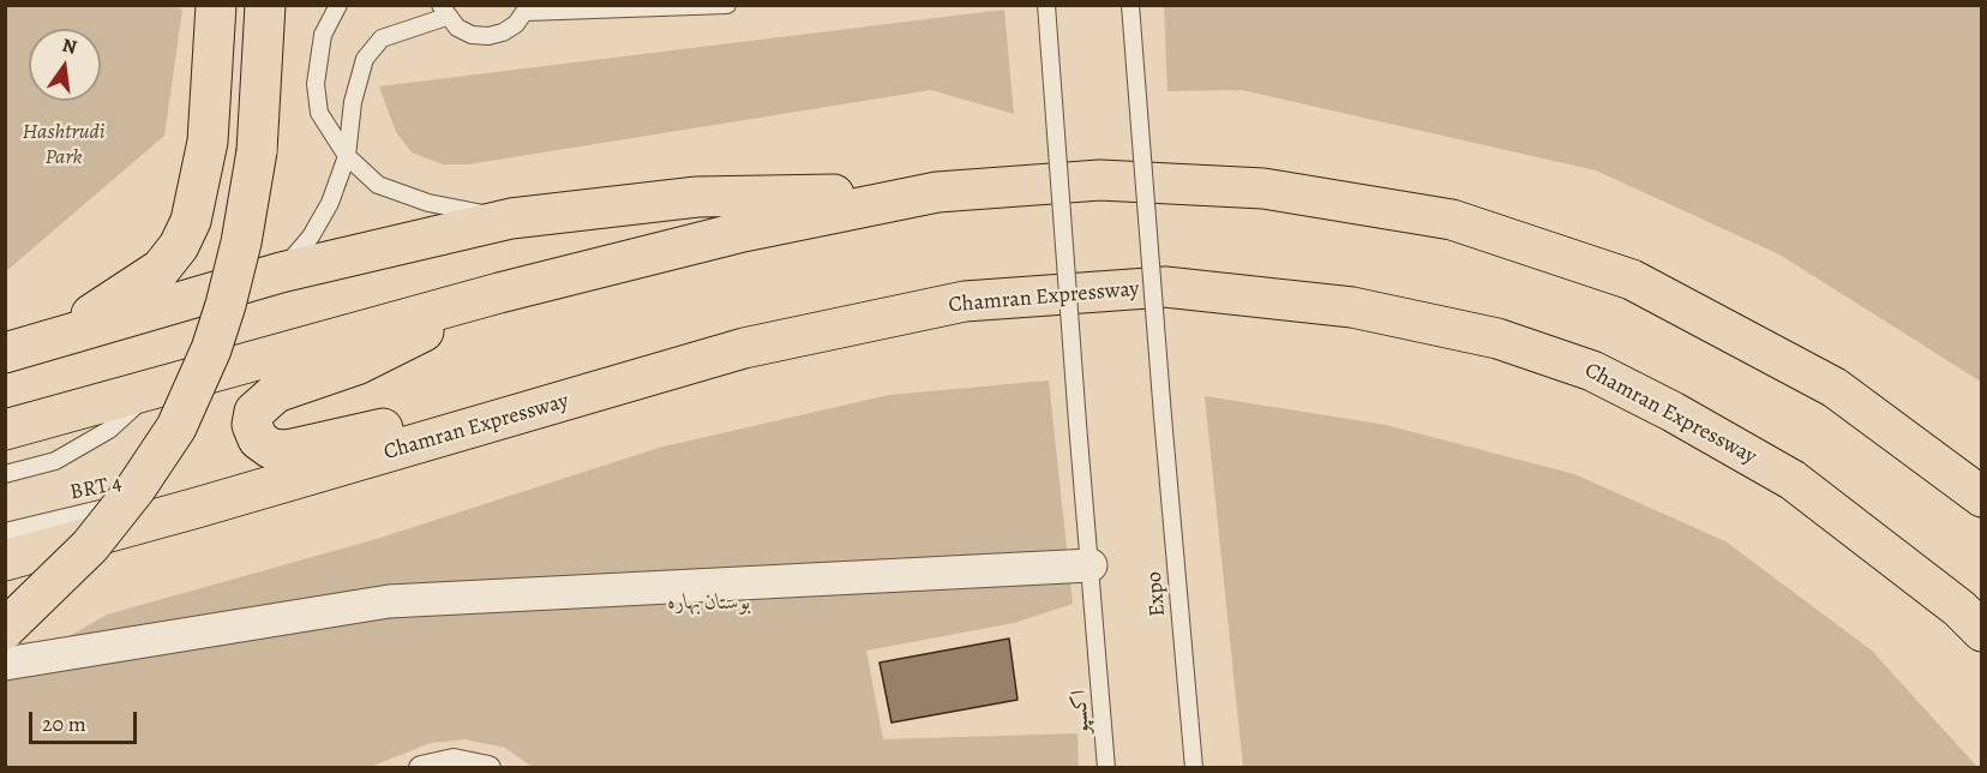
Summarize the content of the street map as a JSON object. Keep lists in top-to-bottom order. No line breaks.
{"streets":{"highway":["Chamran Expressway"],"lane":["BRT 4","Expo","اکسپو"]},"crossings":[["Chamran Expressway","BRT 4"]],"parks":["Hashtrudi Park","بوستان بهاره"],"scale_bar":"20 m","north":"top"}
